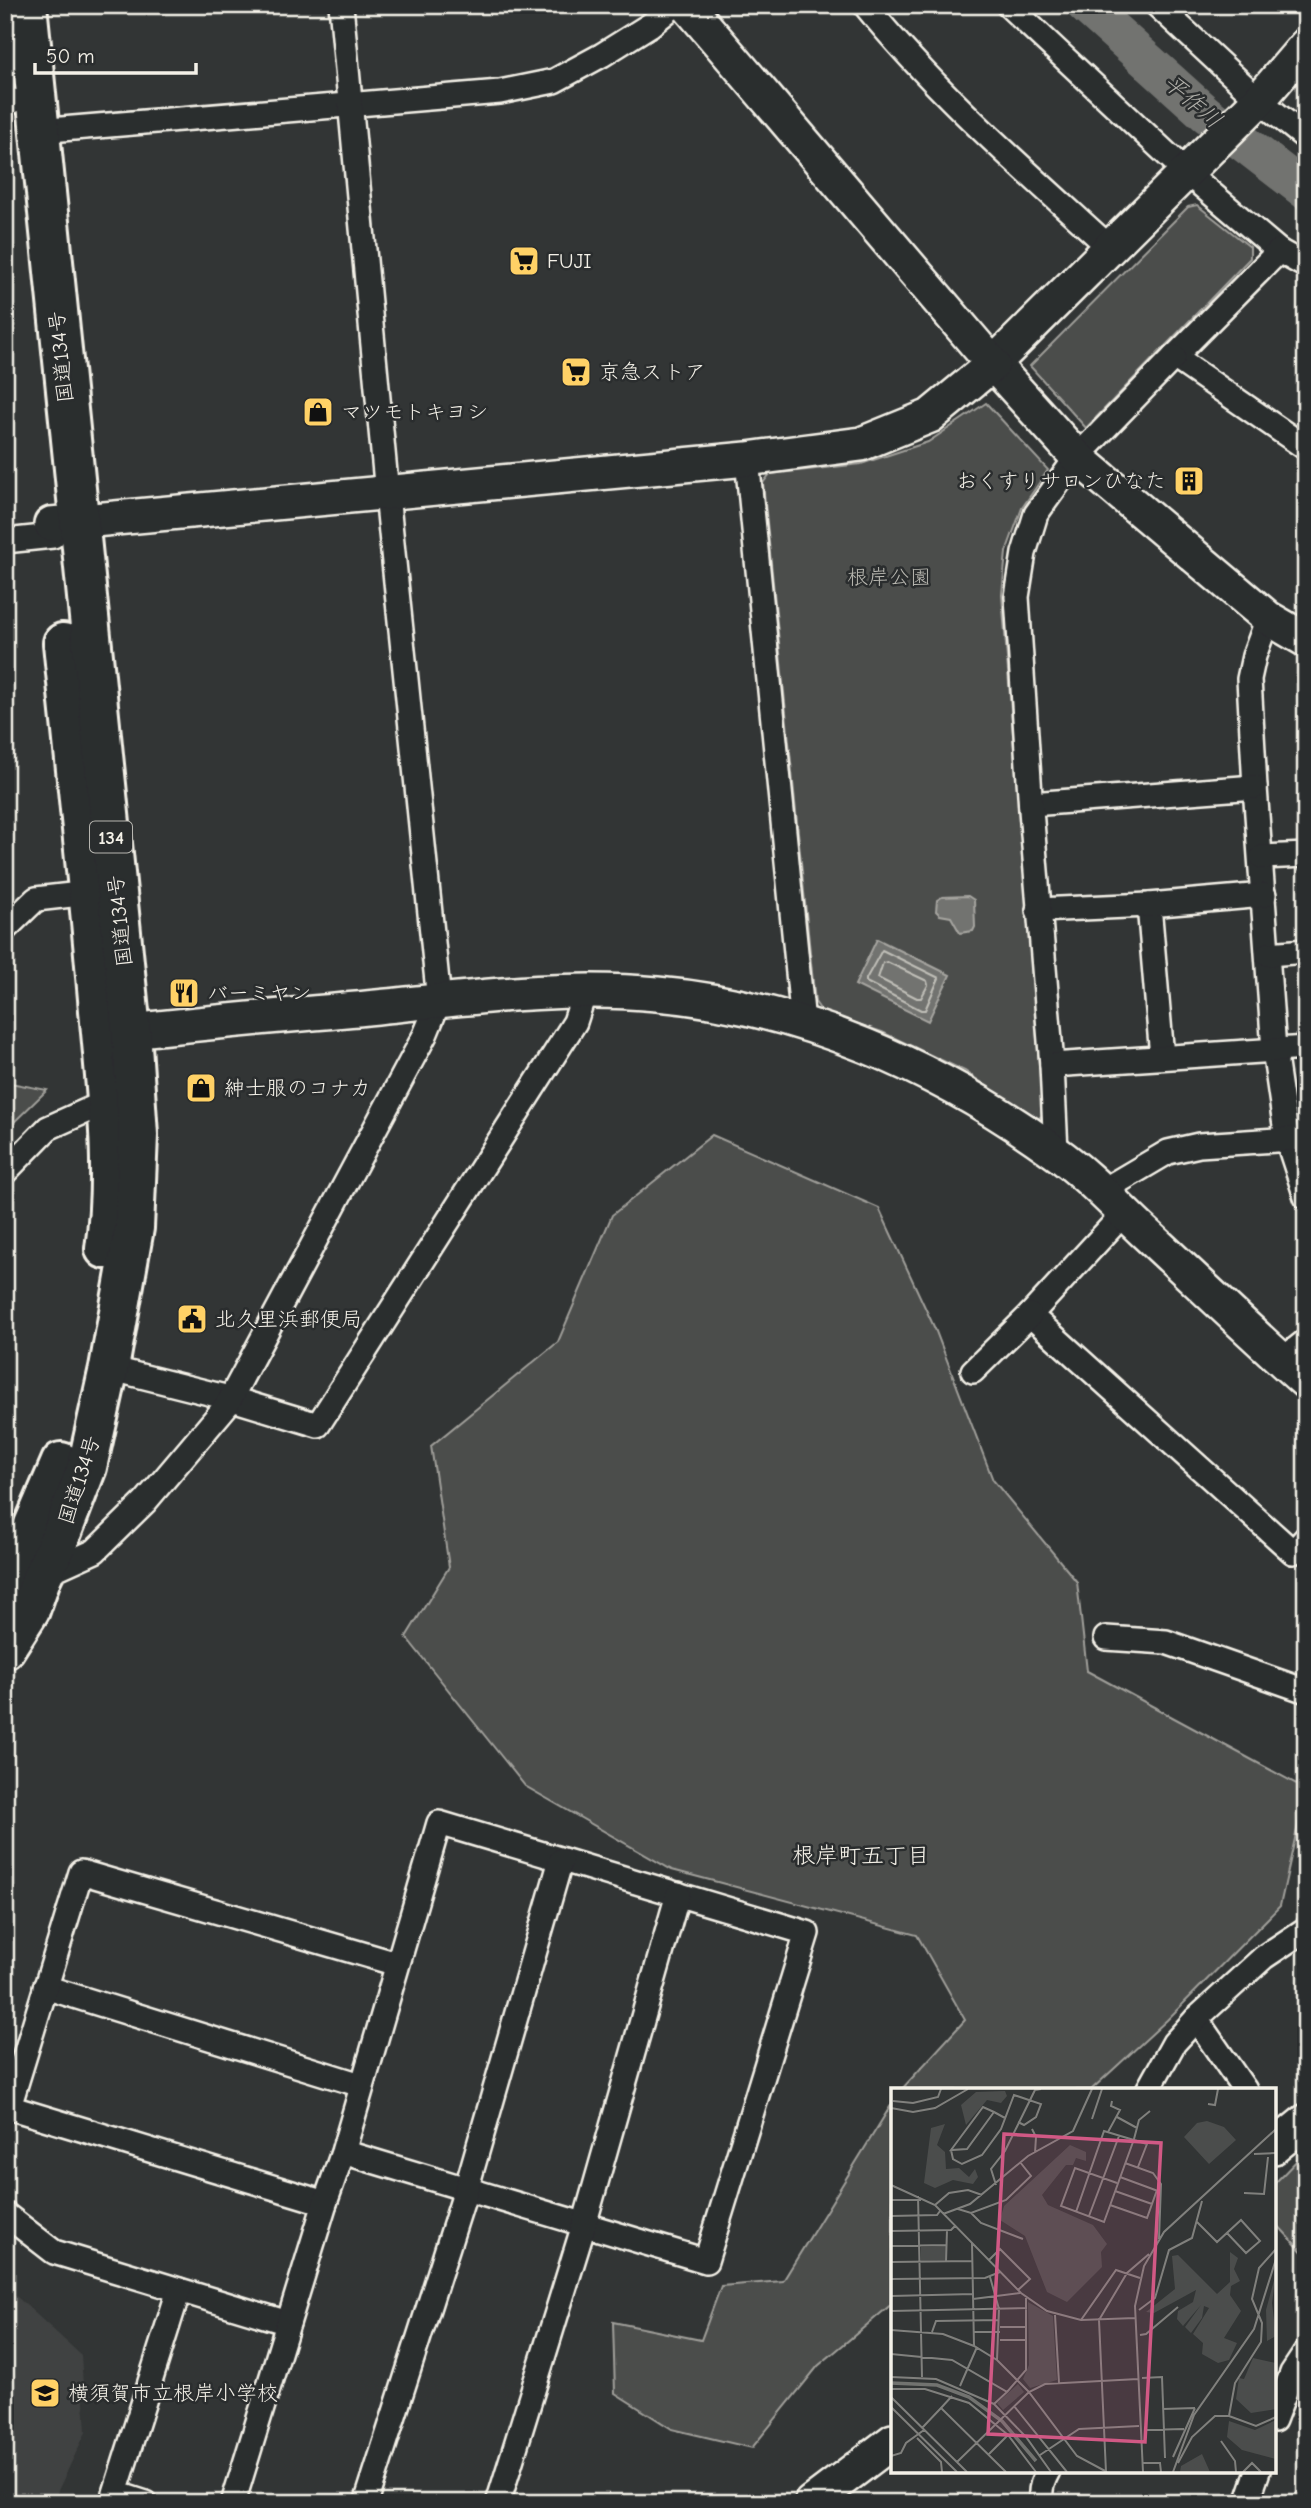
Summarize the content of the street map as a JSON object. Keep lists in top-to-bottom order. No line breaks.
{"streets":{"highway":["国道134号","134"]},"districts":["根岸町五丁目"],"water":["平作川"],"parks":["根岸公園"],"places":{"supermarket":["FUJI","京急ストア"],"shop":["マツモトキヨシ","紳士服のコナカ"],"building":["おくすりサロンひなた"],"restaurant":["バーミヤン"],"public building":["北久里浜郵便局"],"school or university":["横須賀市立根岸小学校"]},"scale_bar":"50 m"}
